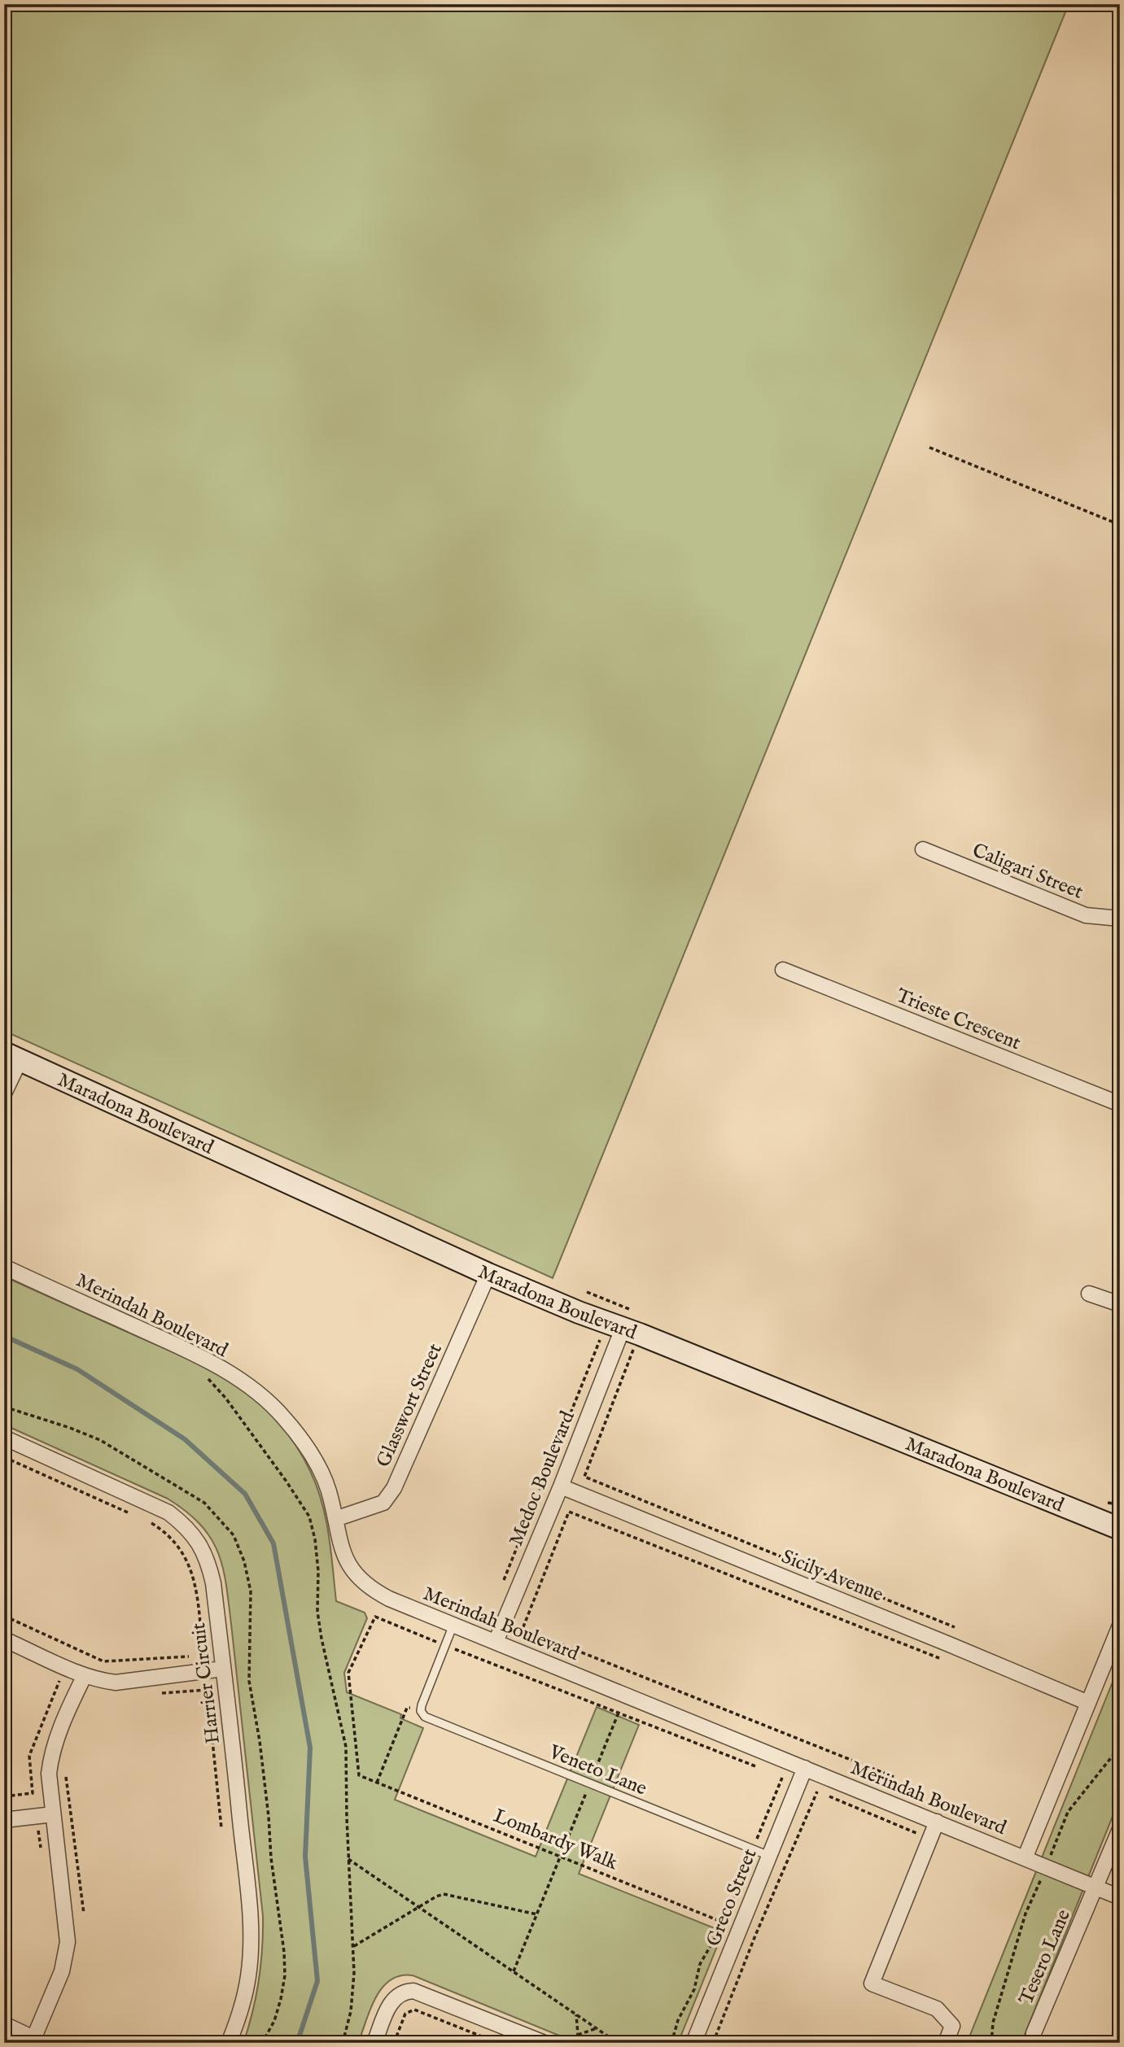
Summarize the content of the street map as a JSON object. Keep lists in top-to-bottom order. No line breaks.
{"streets":{"street":["Caligari Street","Trieste Crescent","Maradona Boulevard","Merindah Boulevard","Glasswort Street","Medoc Boulevard","Sicily Avenue","Harrier Circuit","Greco Street","Tesero Lane"],"lane":["Veneto Lane"],"path":["Lombardy Walk"]},"crossings":[["Maradona Boulevard","Glasswort Street"],["Maradona Boulevard","Medoc Boulevard"],["Merindah Boulevard","Glasswort Street"],["Merindah Boulevard","Medoc Boulevard"],["Merindah Boulevard","Greco Street"],["Merindah Boulevard","Tesero Lane"],["Medoc Boulevard","Sicily Avenue"],["Veneto Lane","Greco Street"]]}
